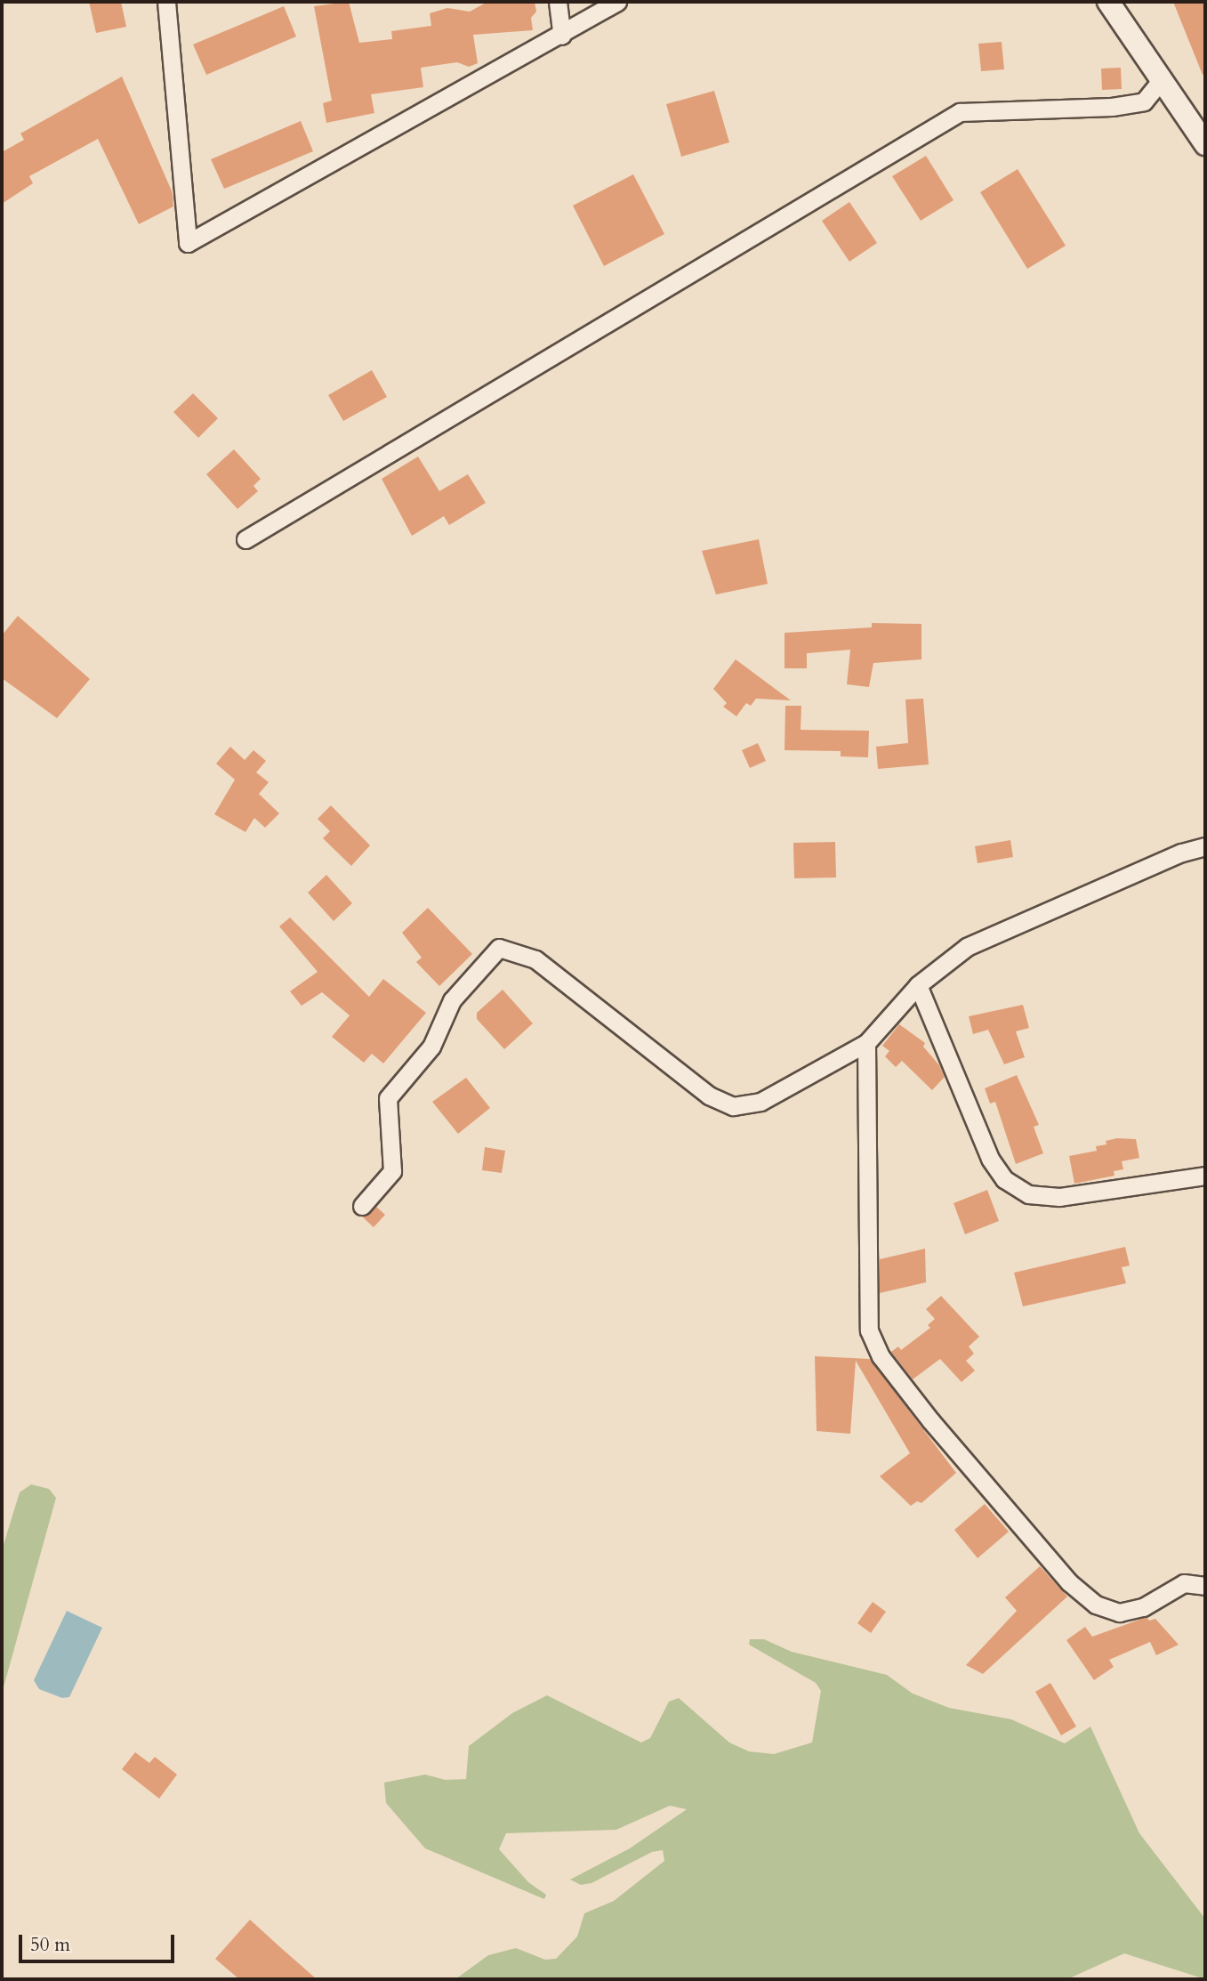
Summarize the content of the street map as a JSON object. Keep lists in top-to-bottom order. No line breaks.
{"scale_bar":"50 m"}
